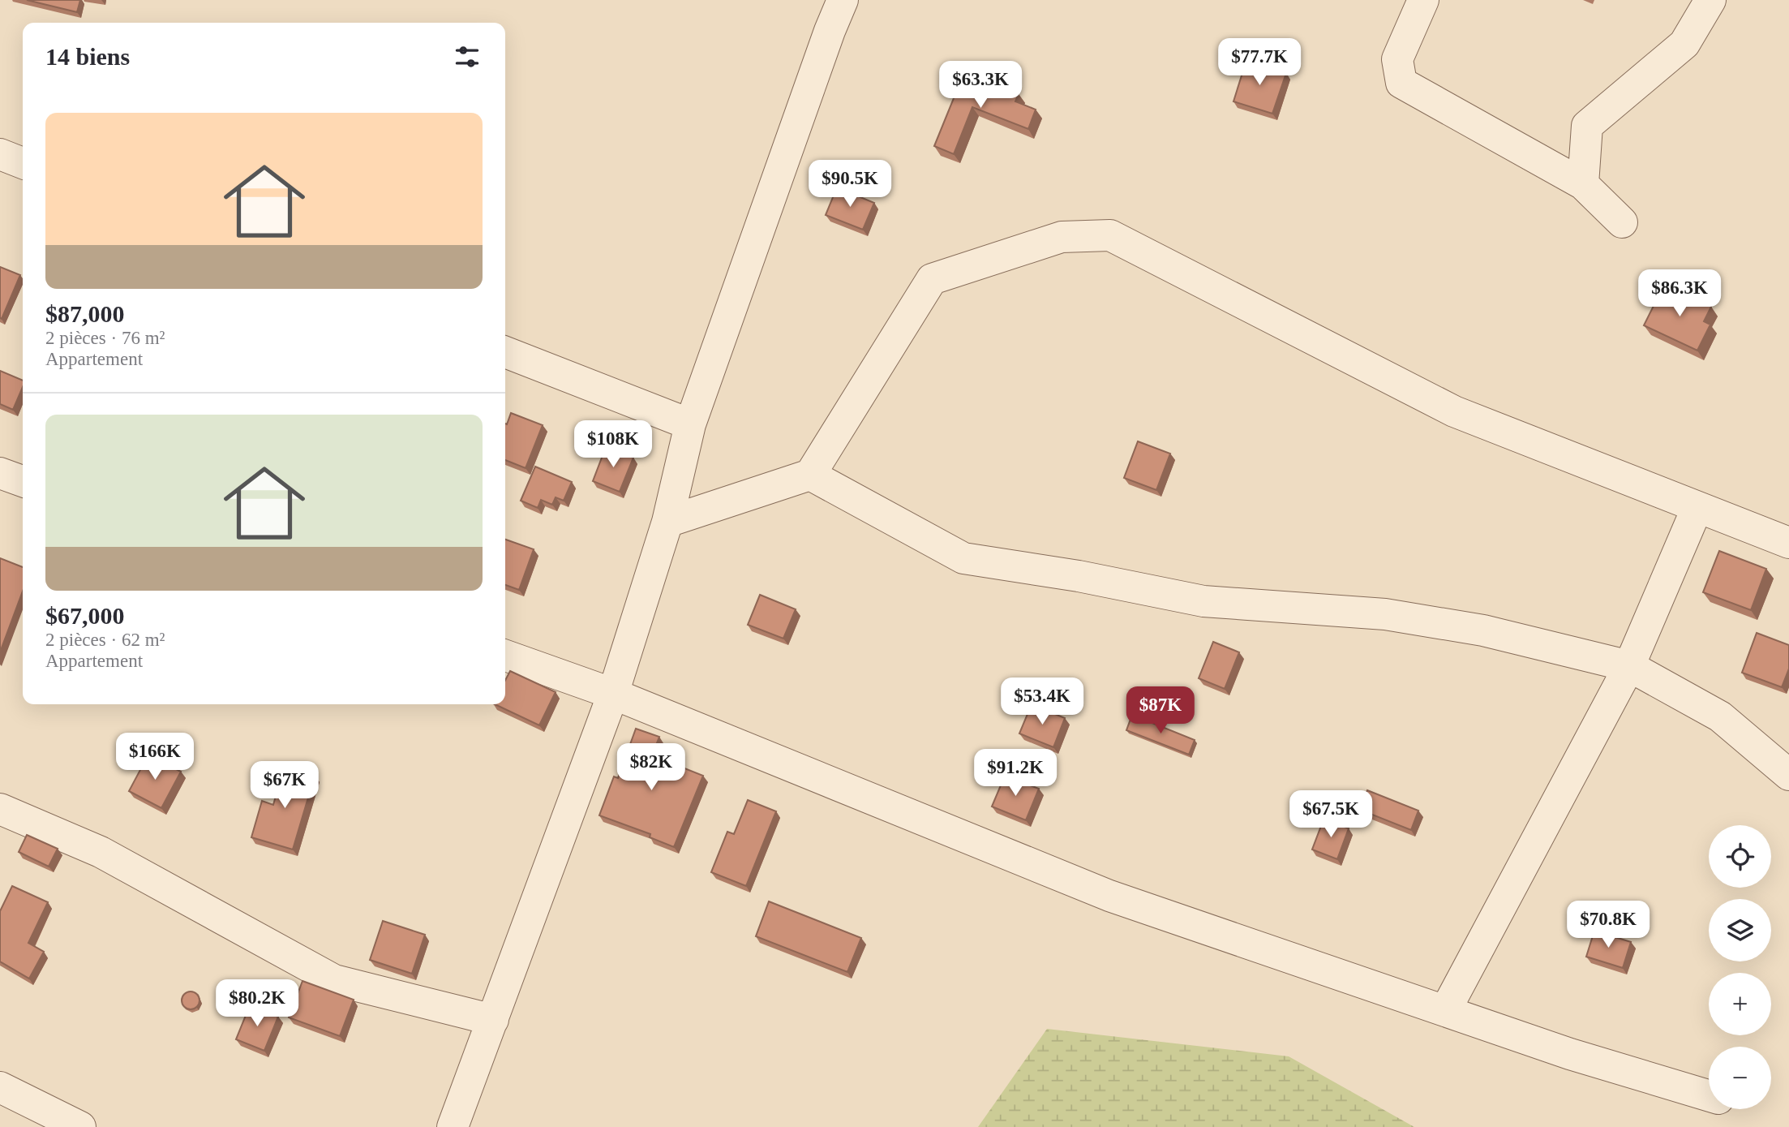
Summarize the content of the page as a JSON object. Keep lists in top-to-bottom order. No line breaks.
{"page":{"heading":"14 biens","price":["$77.7K","$63.3K","$90.5K","$86.3K","$108K","$53.4K","$87K","$166K","$82K","$91.2K","$67K","$67.5K","$70.8K","$80.2K"],"list":[{"name":"$87,000","note":"2 pièces · 76 m² · Appartement"},{"name":"$67,000","note":"2 pièces · 62 m² · Appartement"}],"map_buttons":["+","−"]}}
